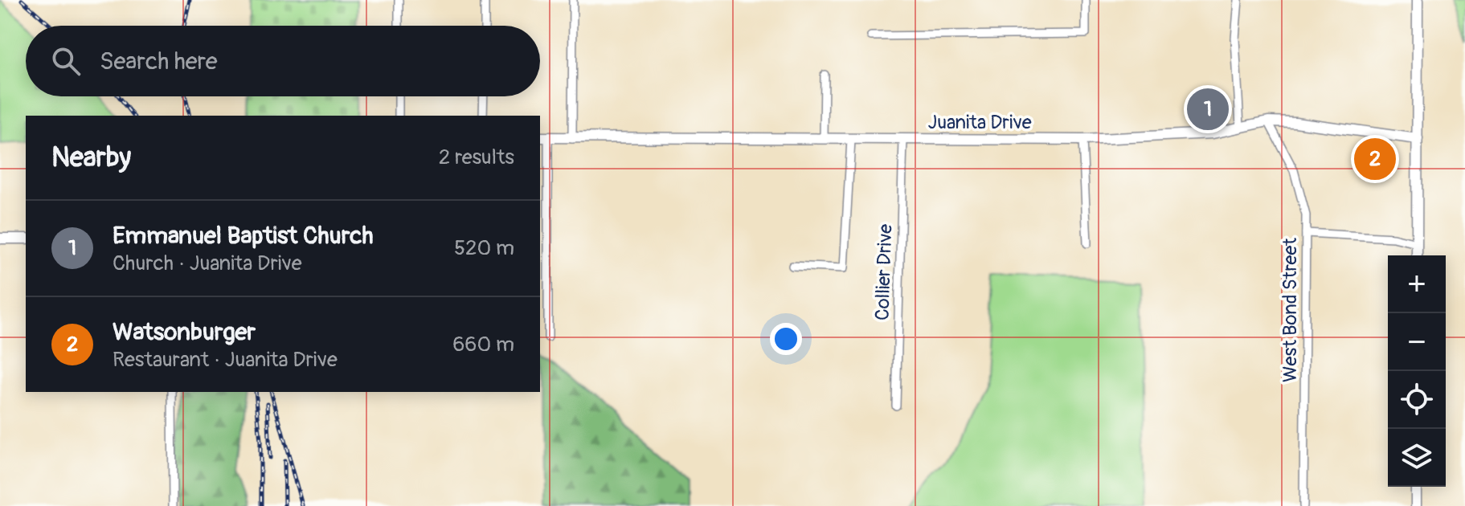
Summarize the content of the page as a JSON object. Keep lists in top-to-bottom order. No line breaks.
{"streets":{"street":["Juanita Drive","Collier Drive","West Bond Street"]},"crossings":[["Juanita Drive","Collier Drive"],["Juanita Drive","West Bond Street"]],"page":{"search":"Search here","pins":["1","2"],"heading":["Nearby","2 results"],"list":[{"mark":"1","name":"Emmanuel Baptist Church","note":"Church · Juanita Drive","value":"520 m"},{"mark":"2","name":"Watsonburger","note":"Restaurant · Juanita Drive","value":"660 m"}],"map_buttons":["+","−"]}}
